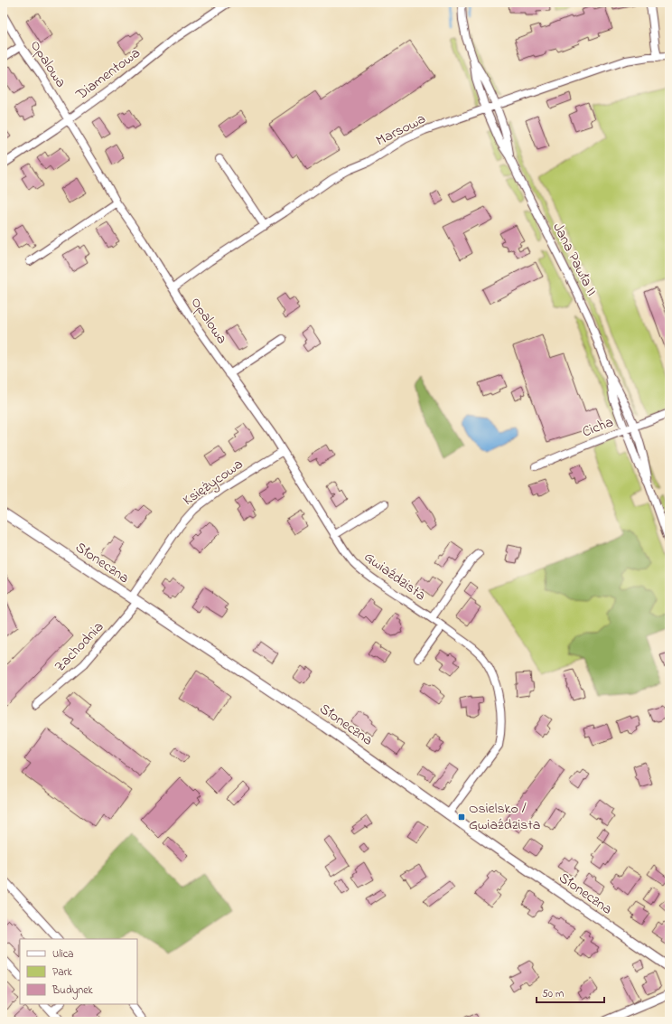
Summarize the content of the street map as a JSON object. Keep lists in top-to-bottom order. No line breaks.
{"streets":{"street":["Opalowa","Diamentowa","Marsowa","Jana Pawła II","Cicha","Księżycowa","Słoneczna","Gwiaździsta","Zachodnia"]},"crossings":[["Opalowa","Diamentowa"],["Opalowa","Marsowa"],["Opalowa","Księżycowa"],["Opalowa","Gwiaździsta"],["Marsowa","Jana Pawła II"],["Jana Pawła II","Cicha"],["Księżycowa","Słoneczna"],["Księżycowa","Gwiaździsta"],["Księżycowa","Zachodnia"],["Słoneczna","Gwiaździsta"],["Słoneczna","Zachodnia"]],"places":{"transit":["Osielsko / Gwiaździsta"]},"legend":["Ulica","Park","Budynek"],"scale_bar":"50 m"}
